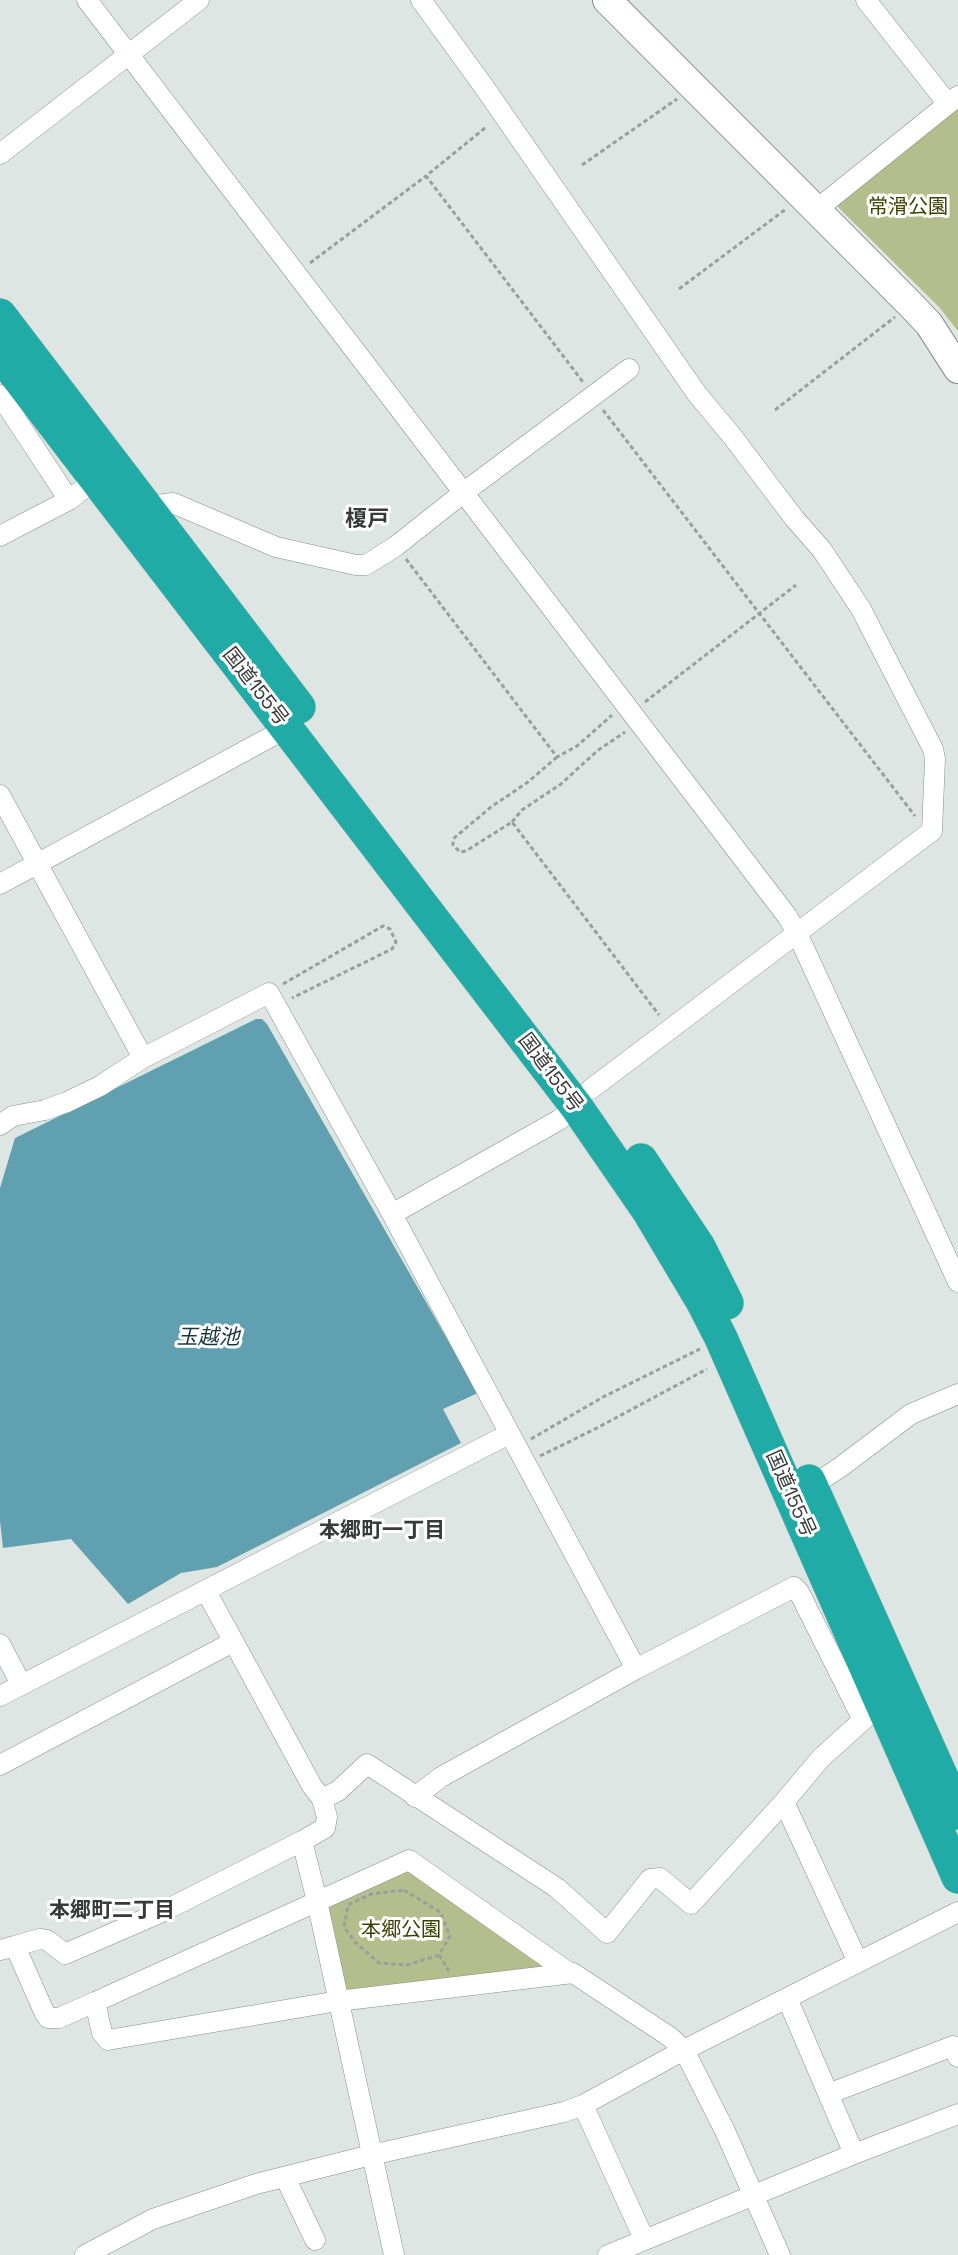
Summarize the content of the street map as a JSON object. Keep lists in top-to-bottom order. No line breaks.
{"streets":{"highway":["国道155号"]},"districts":["榎戸","本郷町一丁目","本郷町二丁目"],"water":["玉越池"],"parks":["常滑公園","本郷公園"]}
